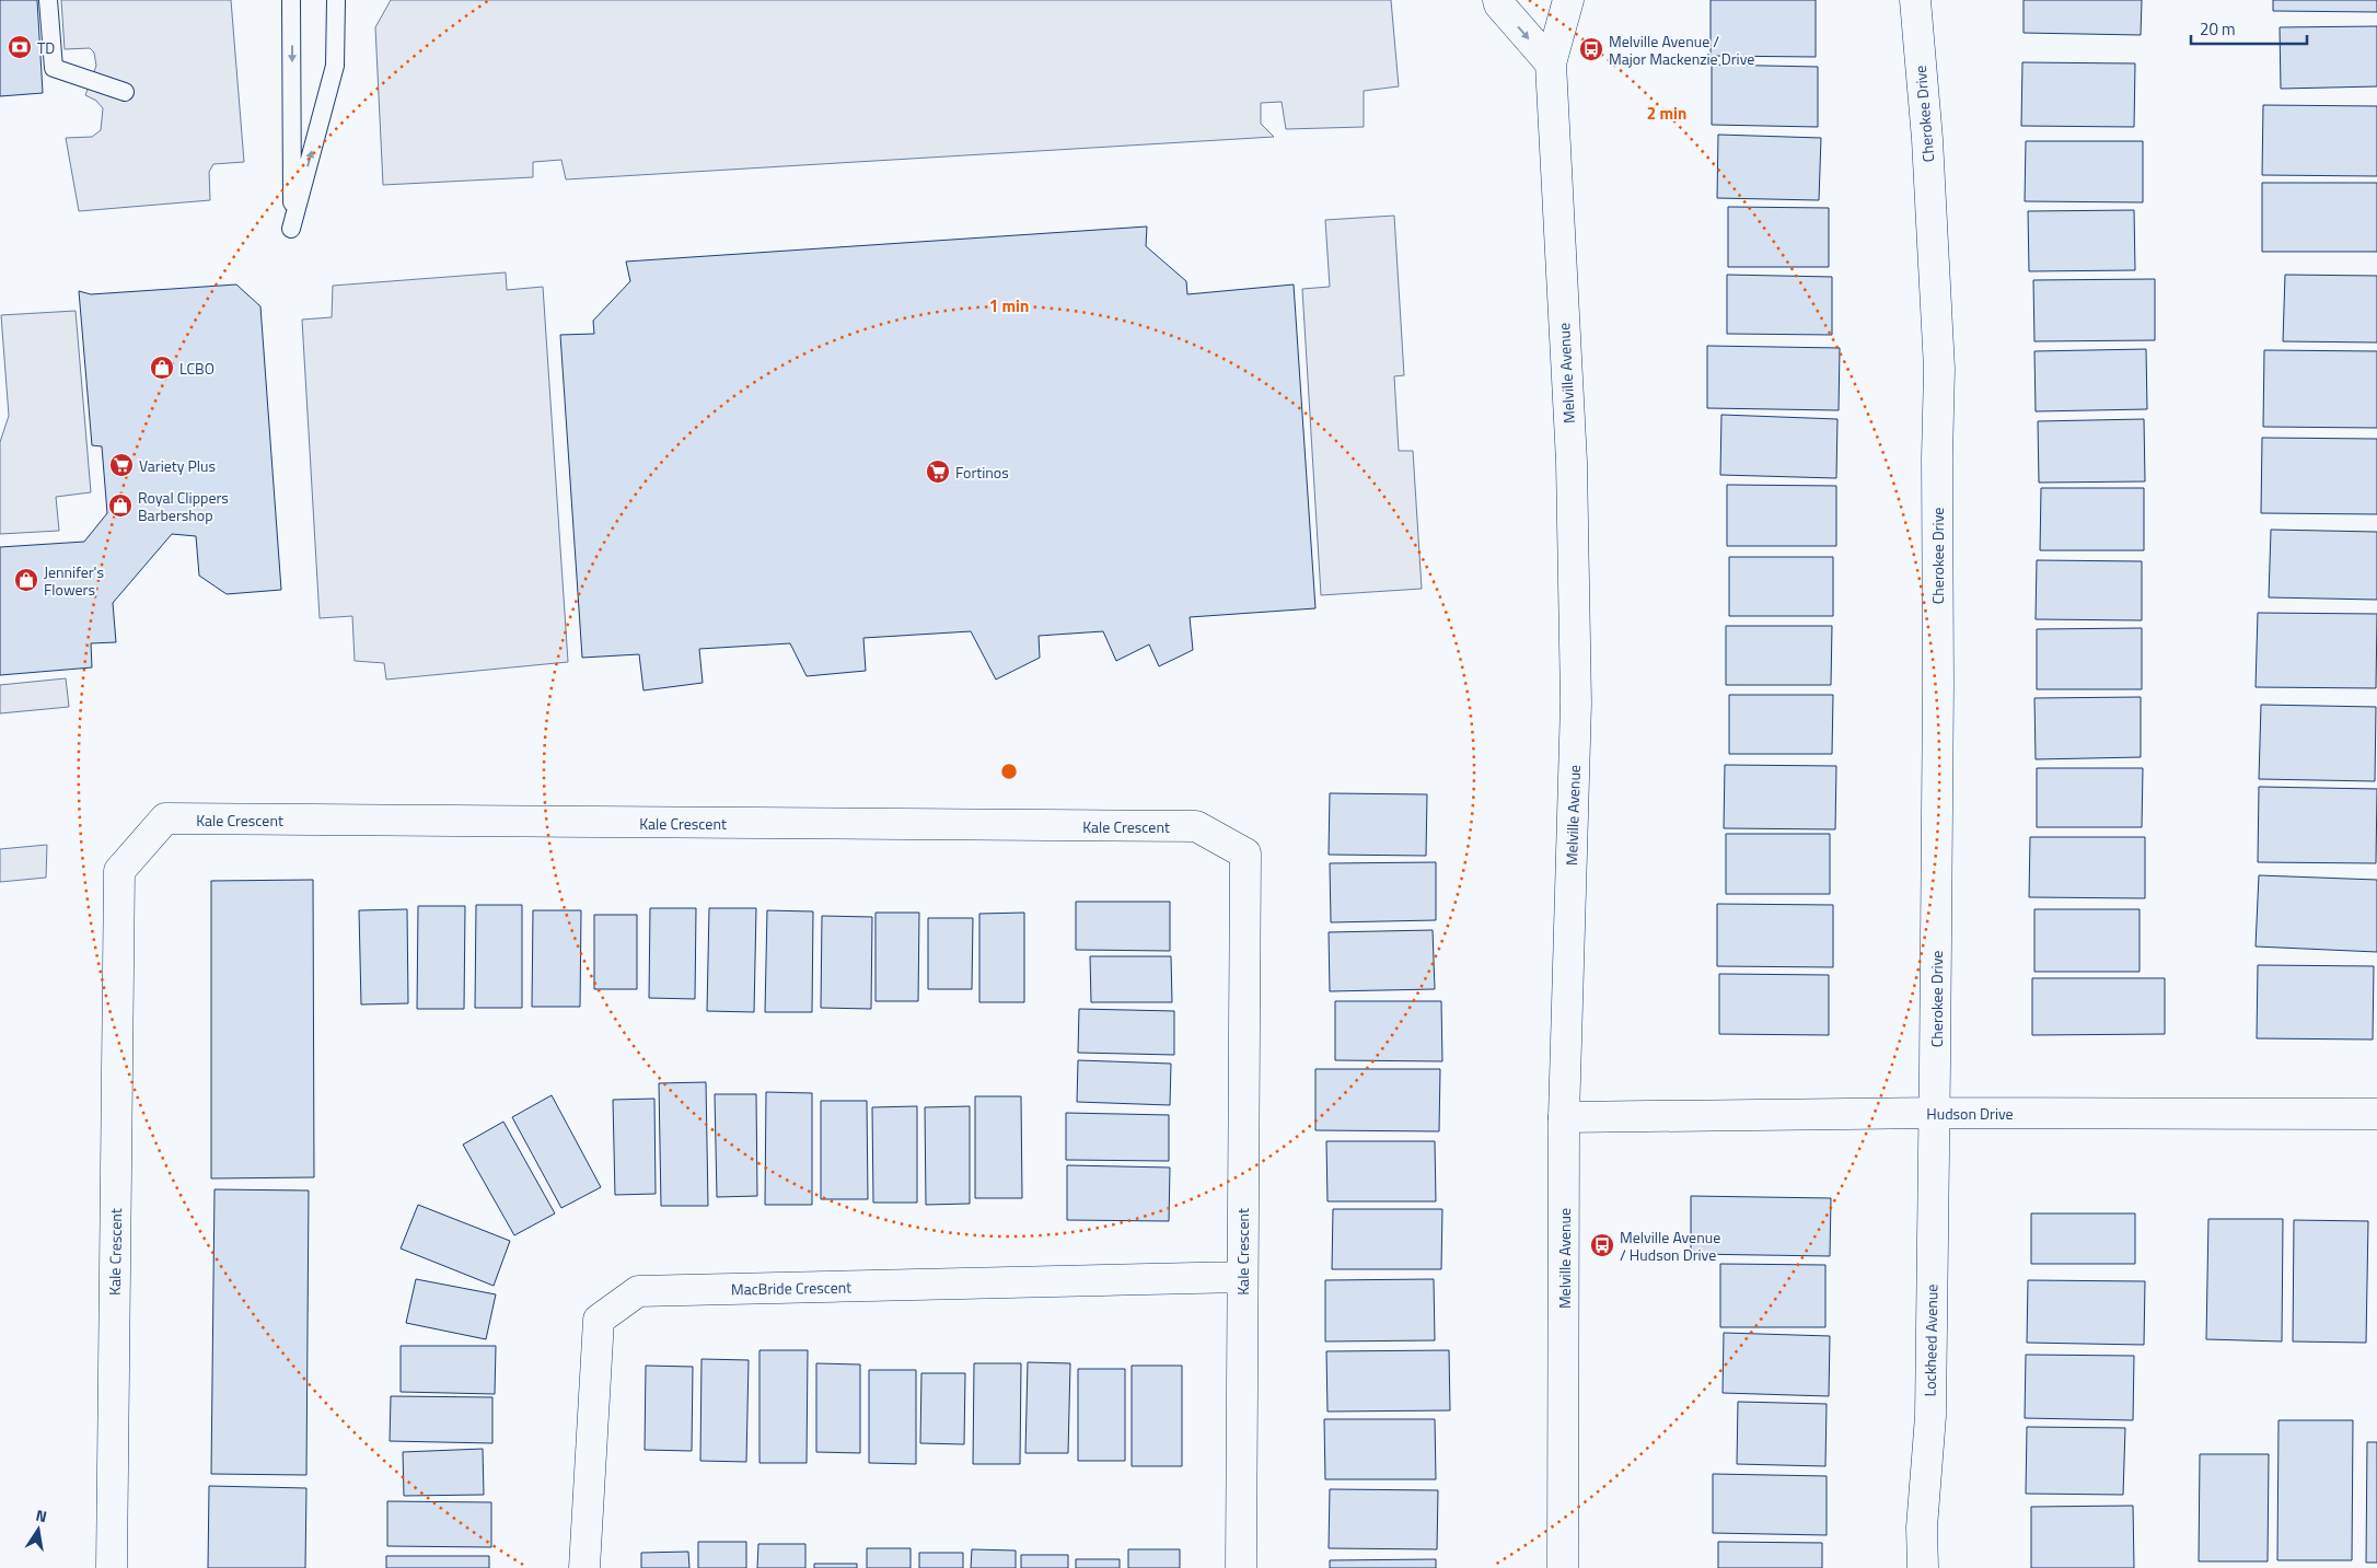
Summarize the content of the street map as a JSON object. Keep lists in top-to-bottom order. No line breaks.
{"streets":{"street":["Cherokee Drive","Melville Avenue","Kale Crescent","Hudson Drive","MacBride Crescent","Lockheed Avenue"]},"crossings":[["Cherokee Drive","Hudson Drive"],["Cherokee Drive","Lockheed Avenue"],["Melville Avenue","Hudson Drive"],["Kale Crescent","MacBride Crescent"],["Hudson Drive","Lockheed Avenue"]],"places":{"bank":["TD"],"bus stop":["Melville Avenue / Major Mackenzie Drive","Melville Avenue / Hudson Drive"],"shop":["LCBO","Royal Clippers Barbershop","Jennifer's Flowers"],"supermarket":["Variety Plus","Fortinos"]},"scale_bar":"20 m","north":"top","rings":["2 min","1 min"]}
